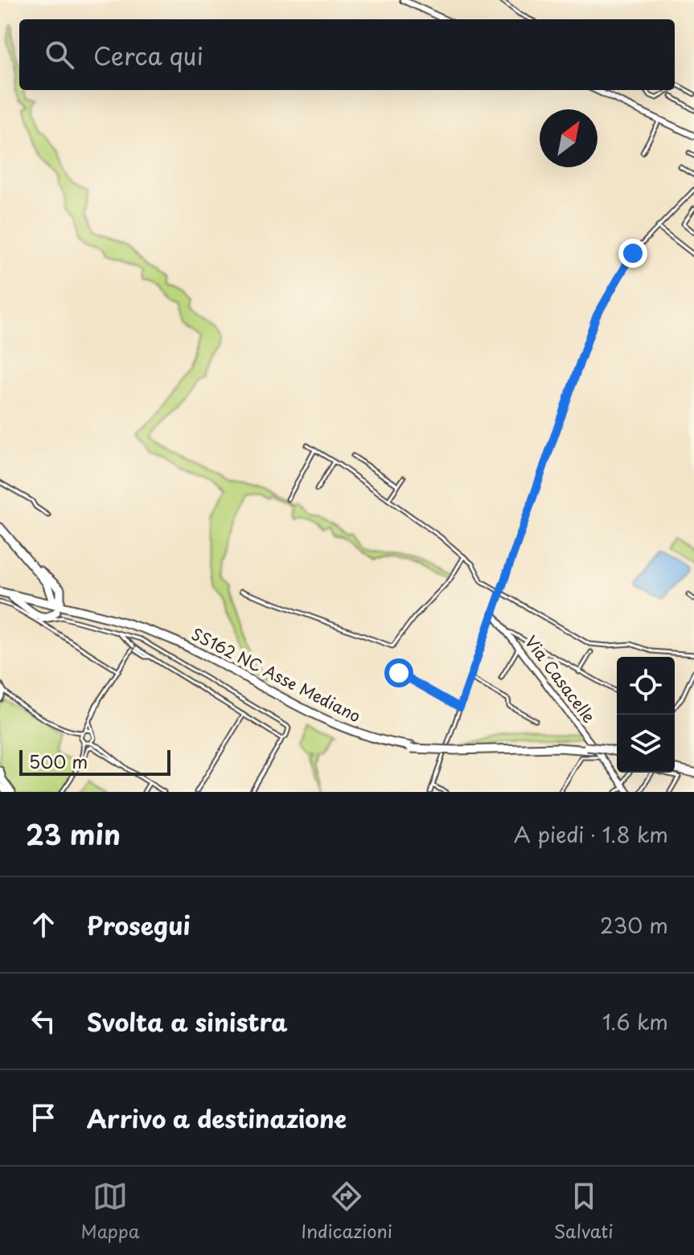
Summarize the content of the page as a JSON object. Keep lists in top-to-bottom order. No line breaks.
{"streets":{"highway":["SS162 NC Asse Mediano"],"street":["Via Casacelle"]},"crossings":[["SS162 NC Asse Mediano","Via Casacelle"]],"scale_bar":"500 m","north":"top right","page":{"search":"Cerca qui","scale":"500 m","heading":["23 min","A piedi · 1.8 km"],"list":[["Prosegui","230 m"],["Svolta a sinistra","1.6 km"],"Arrivo a destinazione"],"nav":["Mappa","Indicazioni","Salvati"]}}
